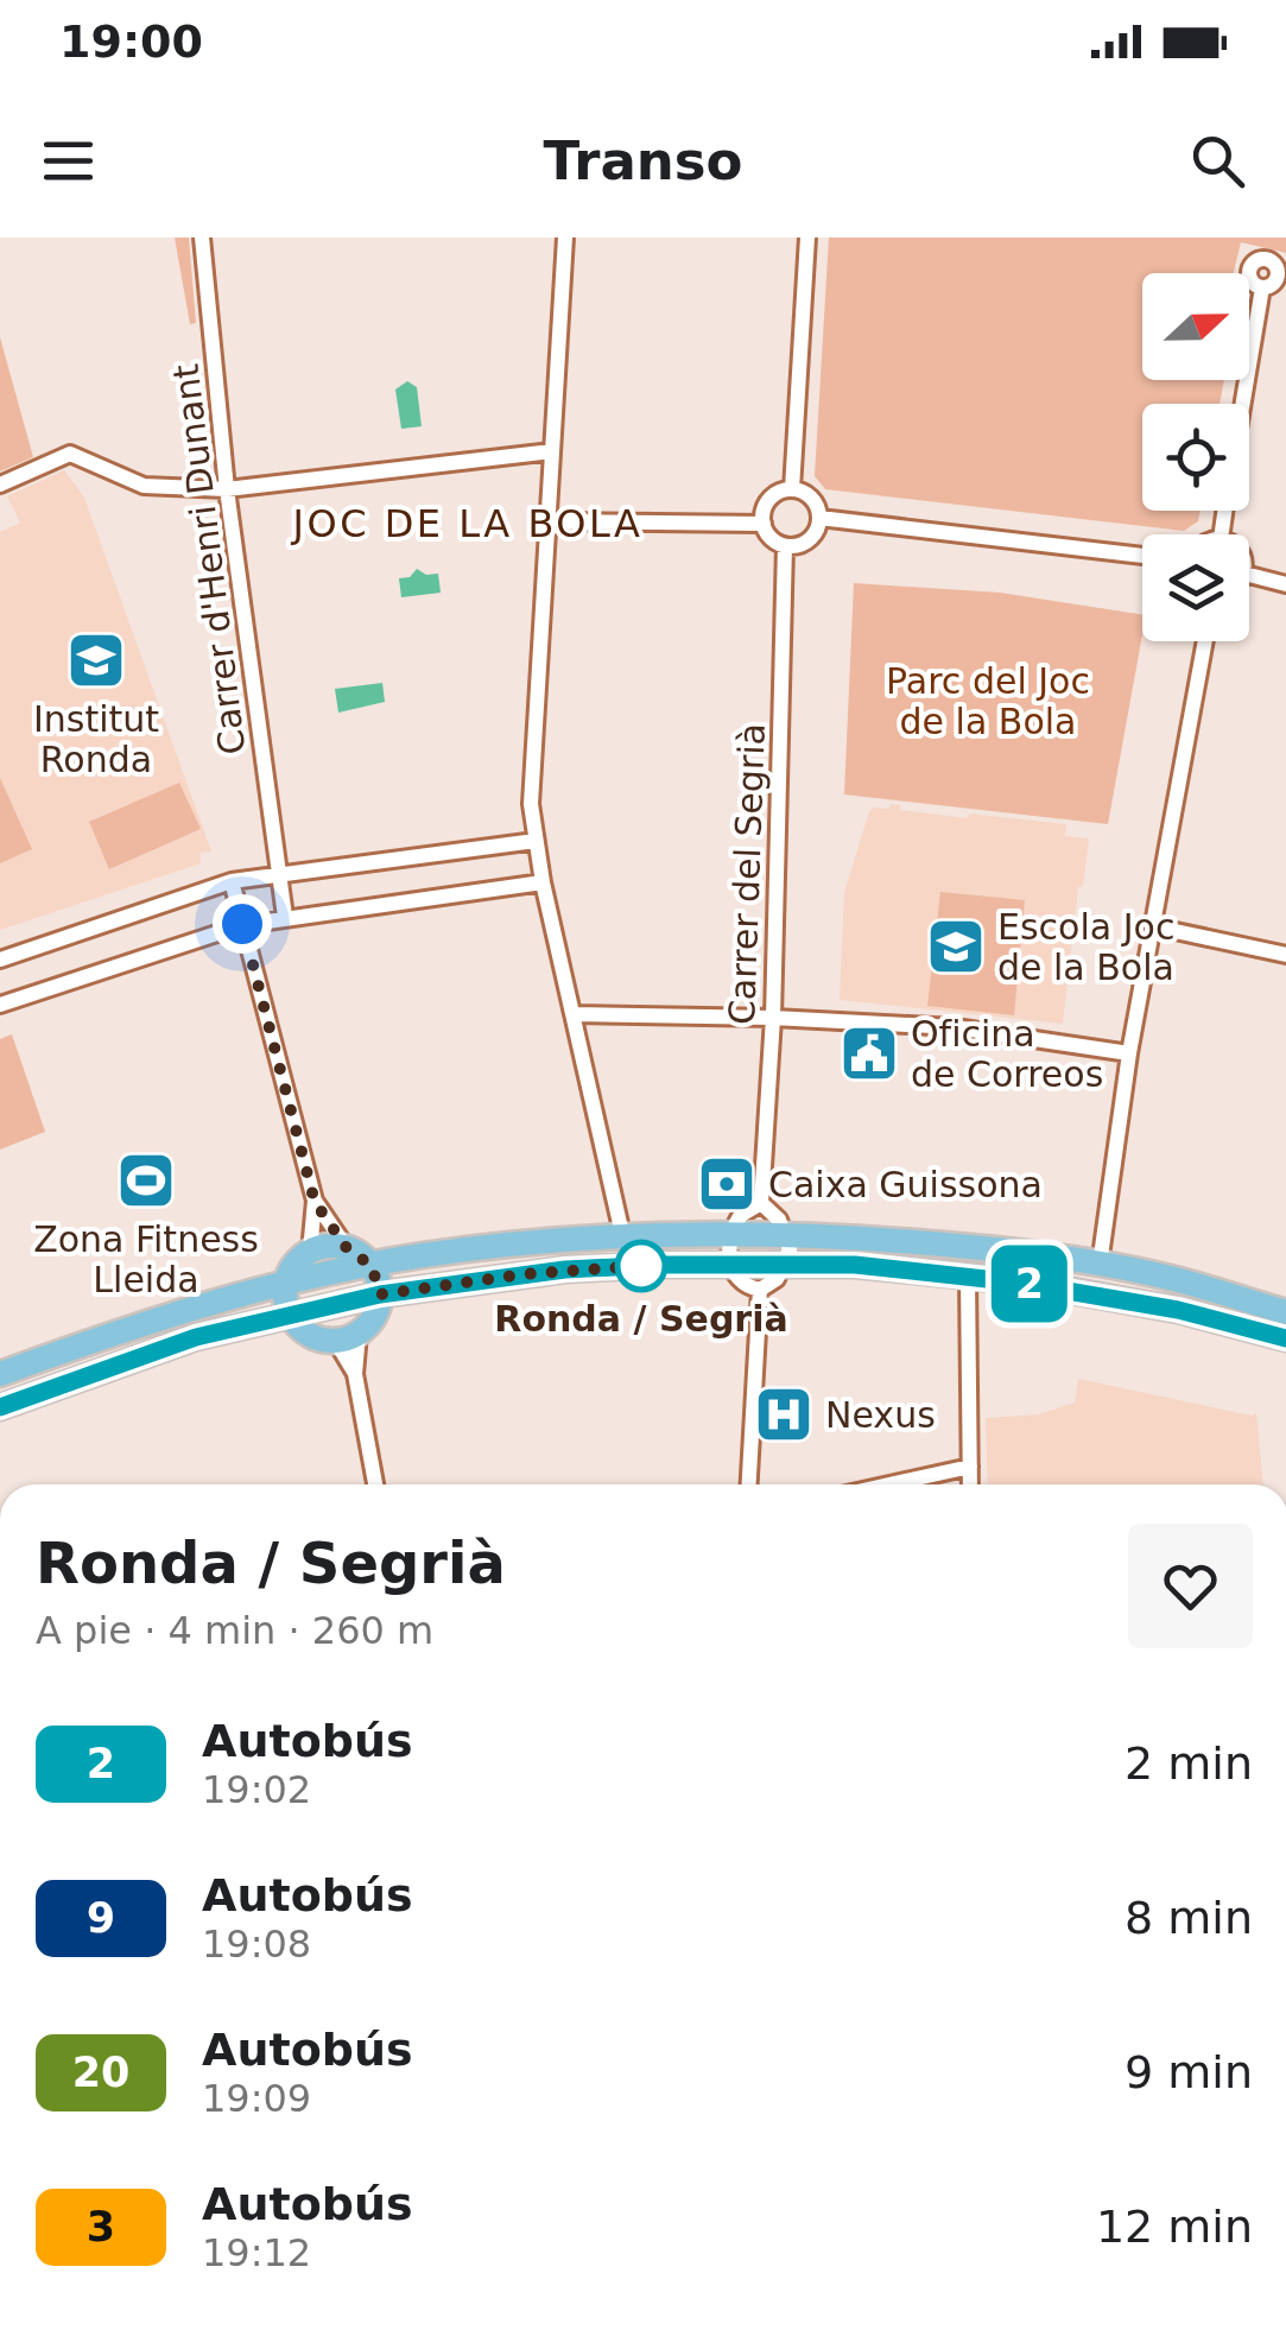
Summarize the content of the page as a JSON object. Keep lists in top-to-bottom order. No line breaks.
{"streets":{"street":["Carrer d'Henri Dunant","Carrer del Segrià"]},"districts":["JOC DE LA BOLA"],"parks":["Parc del Joc de la Bola"],"places":{"school or university":["Institut Ronda","Escola Joc de la Bola"],"public building":["Oficina de Correos"],"sports":["Zona Fitness Lleida"],"bank":["Caixa Guissona"],"other":["Ronda / Segrià"],"hospital":["Nexus"]},"lines":["bus line 2"],"north":"right","page":{"status":"19:00","header":"Transo","on_map":"2","heading":["Ronda / Segrià","A pie · 4 min · 260 m"],"list":[{"mark":"2","name":"Autobús","note":"19:02","value":"2 min"},{"mark":"9","name":"Autobús","note":"19:08","value":"8 min"},{"mark":"20","name":"Autobús","note":"19:09","value":"9 min"},{"mark":"3","name":"Autobús","note":"19:12","value":"12 min"}]}}
